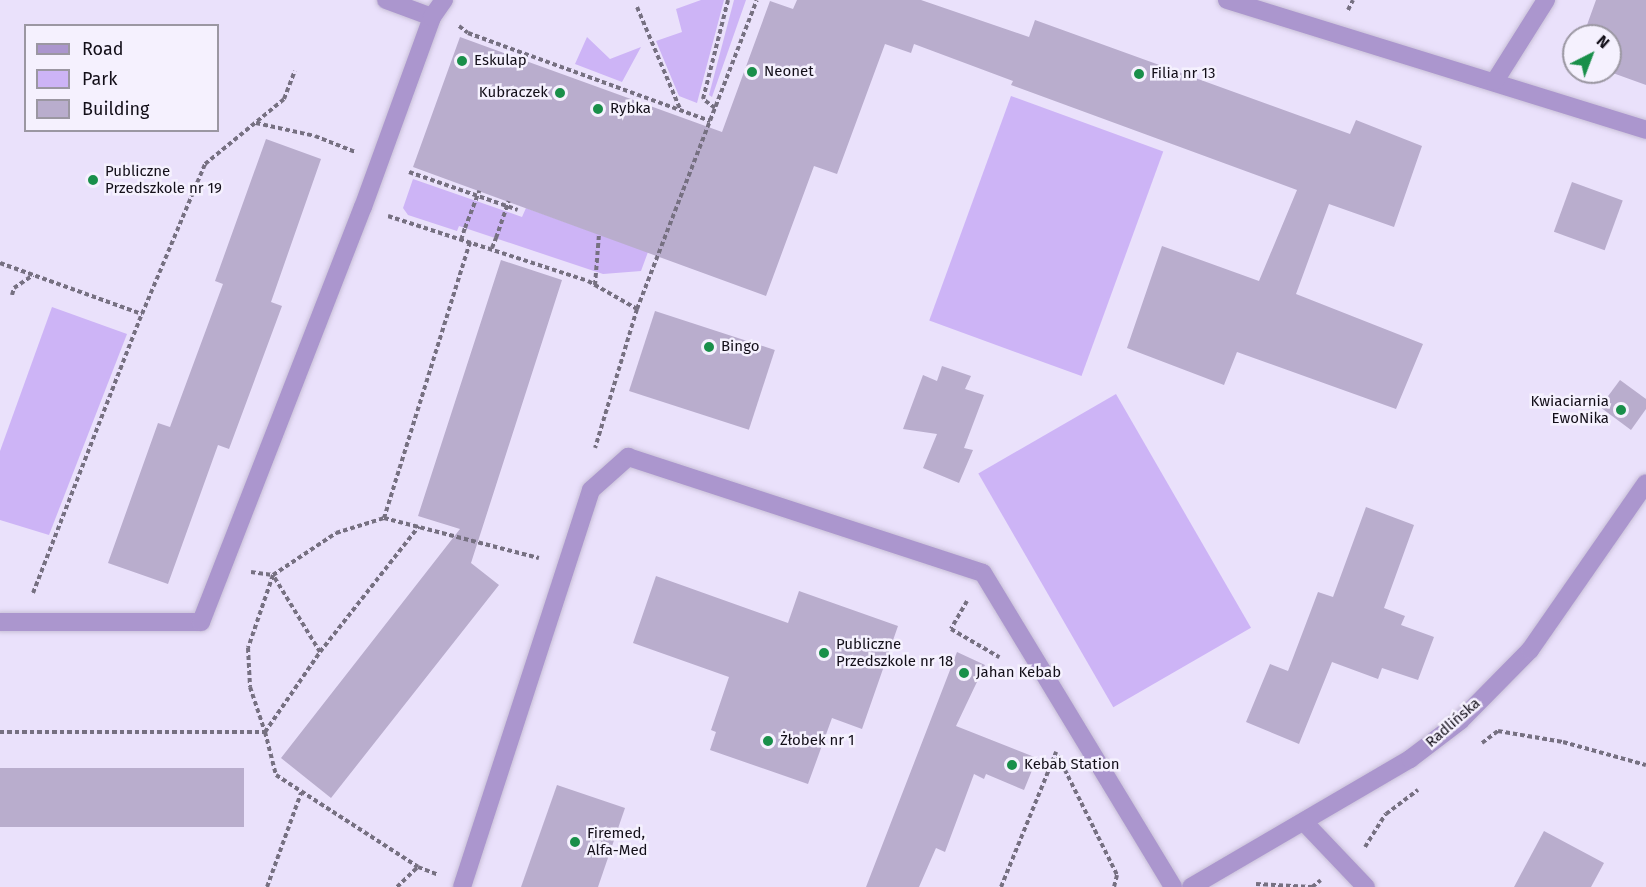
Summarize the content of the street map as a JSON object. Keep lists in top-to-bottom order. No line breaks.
{"streets":{"street":["Radlińska"]},"places":["Eskulap","Neonet","Filia nr 13","Kubraczek","Rybka","Publiczne Przedszkole nr 19","Bingo","Kwiaciarnia EwoNika","Publiczne Przedszkole nr 18","Jahan Kebab","Żłobek nr 1","Kebab Station","Firemed, Alfa-Med"],"legend":["Road","Park","Building"],"north":"top right"}
